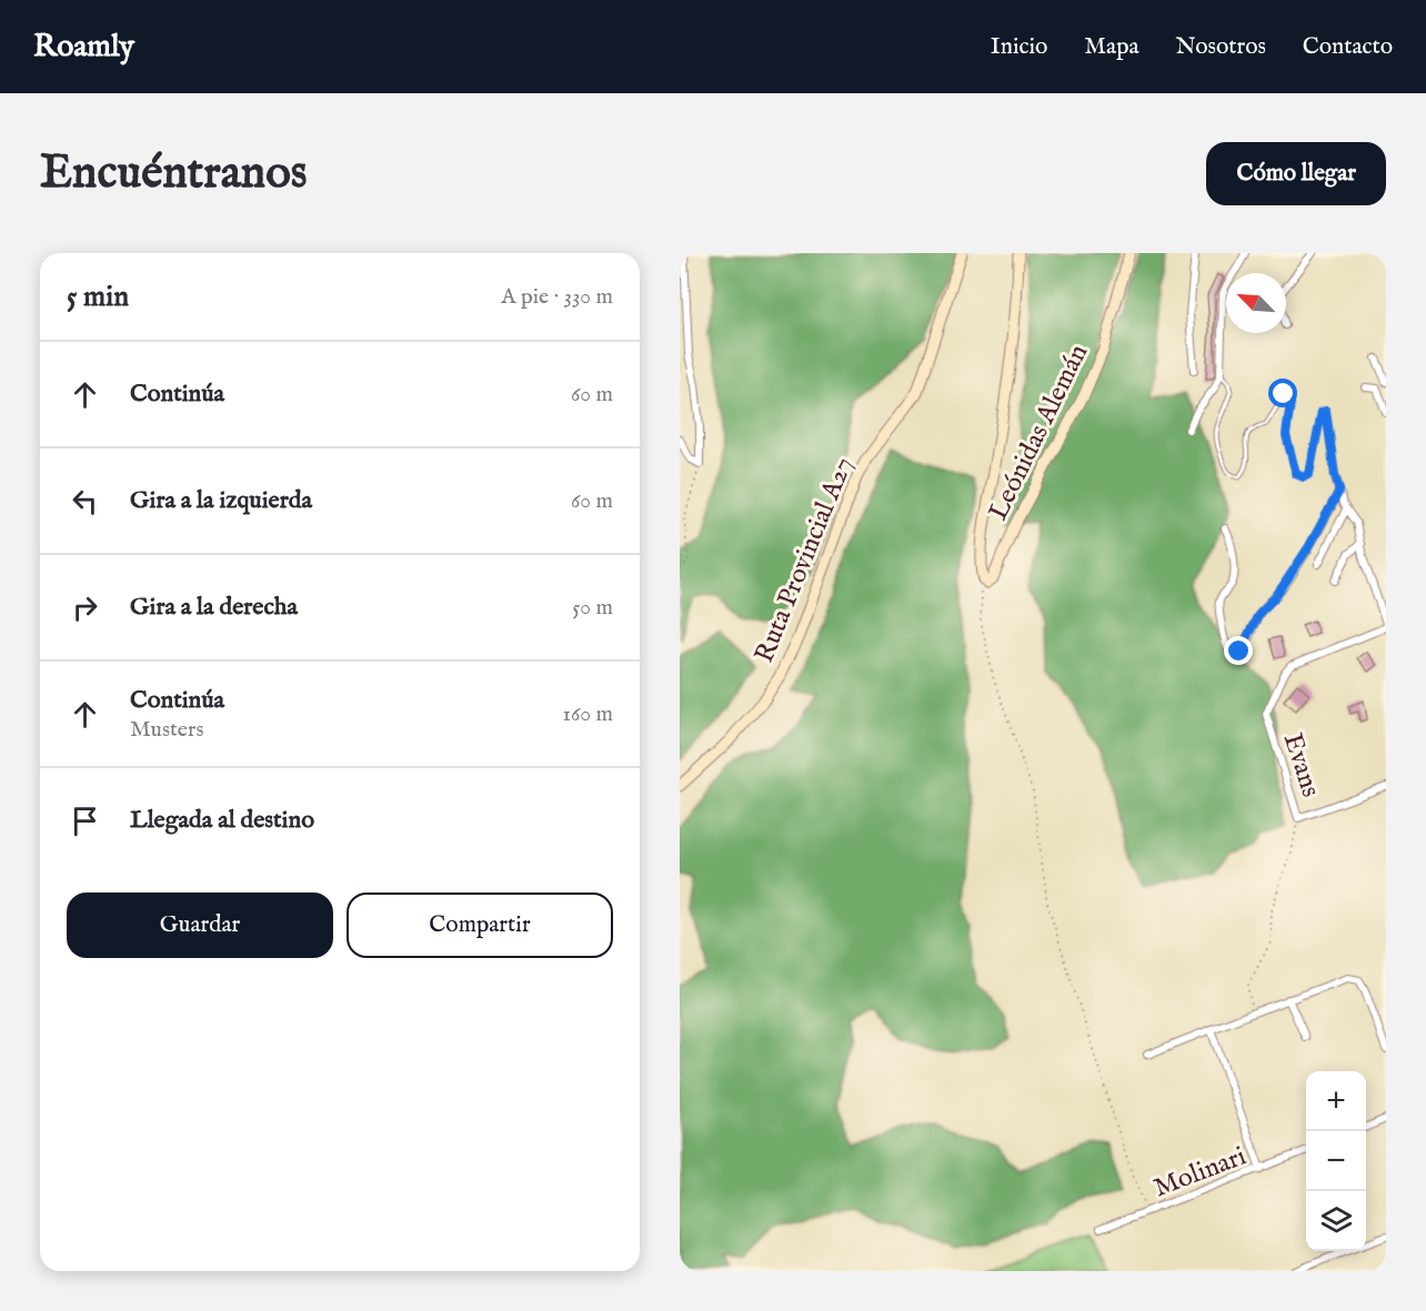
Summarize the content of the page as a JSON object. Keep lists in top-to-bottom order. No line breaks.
{"streets":{"street":["Leónidas Alemán","Ruta Provincial A27","Evans","Molinari"]},"north":"top left","page":{"header":"Roamly","nav":["Inicio","Mapa","Nosotros","Contacto"],"buttons":["Cómo llegar",["Guardar","Compartir"]],"title":"Encuéntranos","heading":["5 min","A pie · 330 m"],"list":[["Continúa","60 m"],["Gira a la izquierda","60 m"],["Gira a la derecha","50 m"],["Continúa","Musters","160 m"],"Llegada al destino"],"map_buttons":["+","−"]}}
